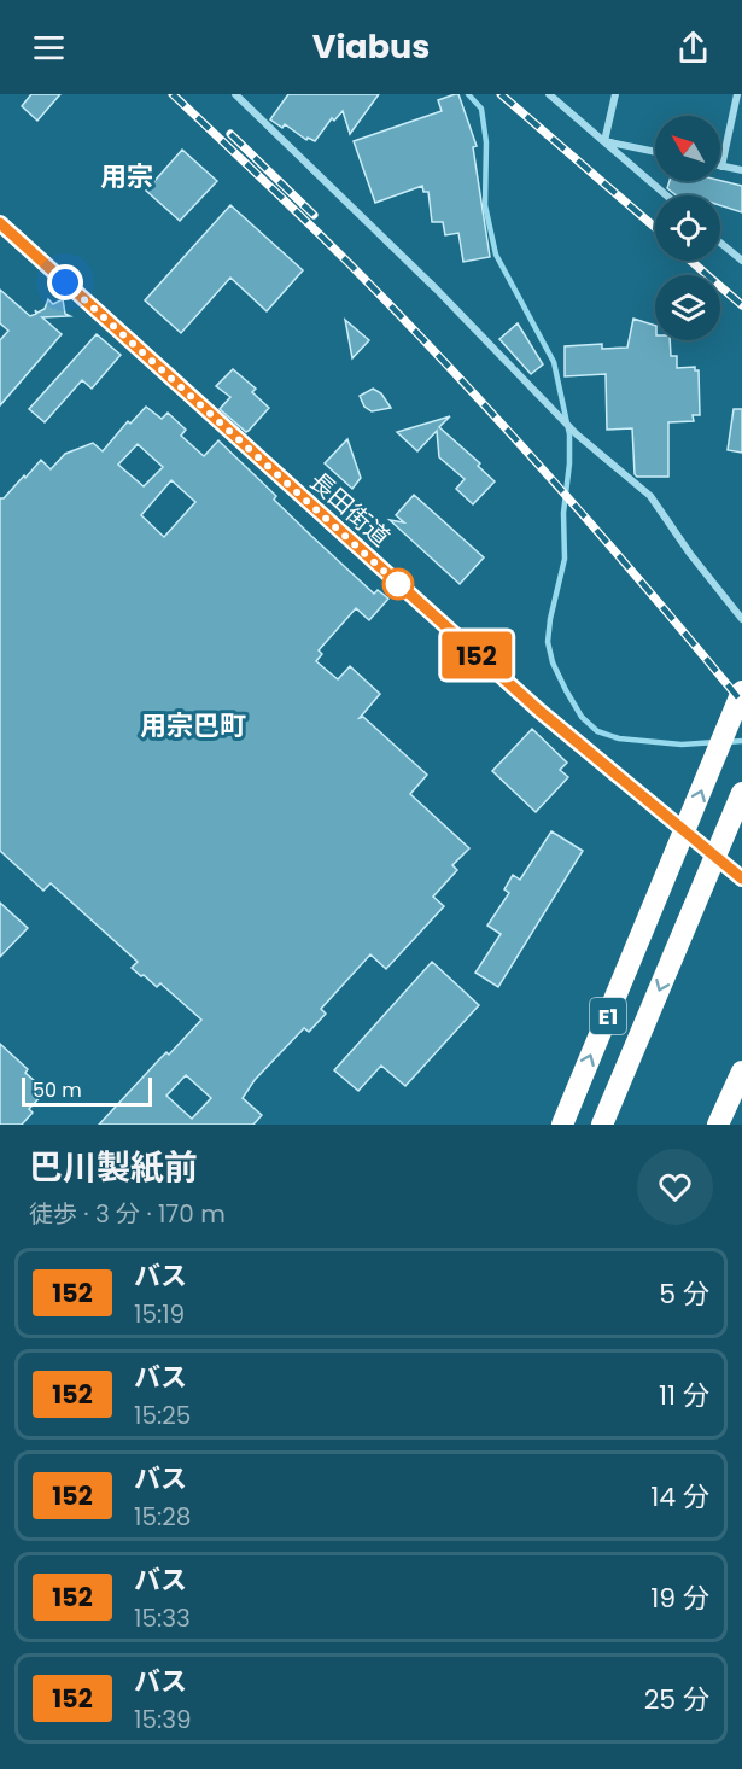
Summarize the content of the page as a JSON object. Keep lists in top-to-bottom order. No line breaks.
{"streets":{"highway":["E1"],"main road":["長田街道"]},"districts":["用宗","用宗巴町"],"lines":["bus line 152"],"scale_bar":"50 m","north":"top left","page":{"header":"Viabus","on_map":"152","scale":"50 m","heading":["巴川製紙前","徒歩 · 3 分 · 170 m"],"list":[{"mark":"152","name":"バス","note":"15:19","value":"5 分"},{"mark":"152","name":"バス","note":"15:25","value":"11 分"},{"mark":"152","name":"バス","note":"15:28","value":"14 分"},{"mark":"152","name":"バス","note":"15:33","value":"19 分"},{"mark":"152","name":"バス","note":"15:39","value":"25 分"}]}}
